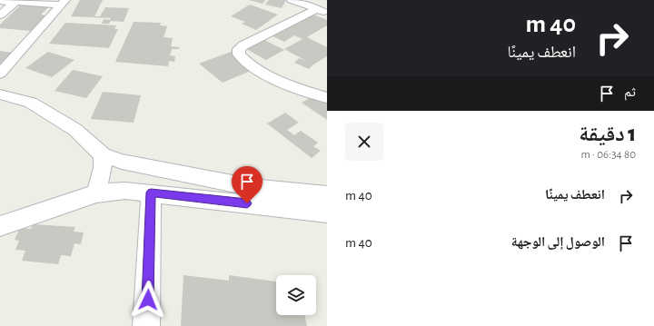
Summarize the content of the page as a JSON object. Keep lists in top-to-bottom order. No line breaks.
{"page":{"turn":["40 m","انعطف يمينًا"],"then":"ثم","heading":["1 دقيقة","80 m · 06:34"],"list":[{"name":"انعطف يمينًا","value":"40 m"},{"name":"الوصول إلى الوجهة","value":"40 m"}]}}
